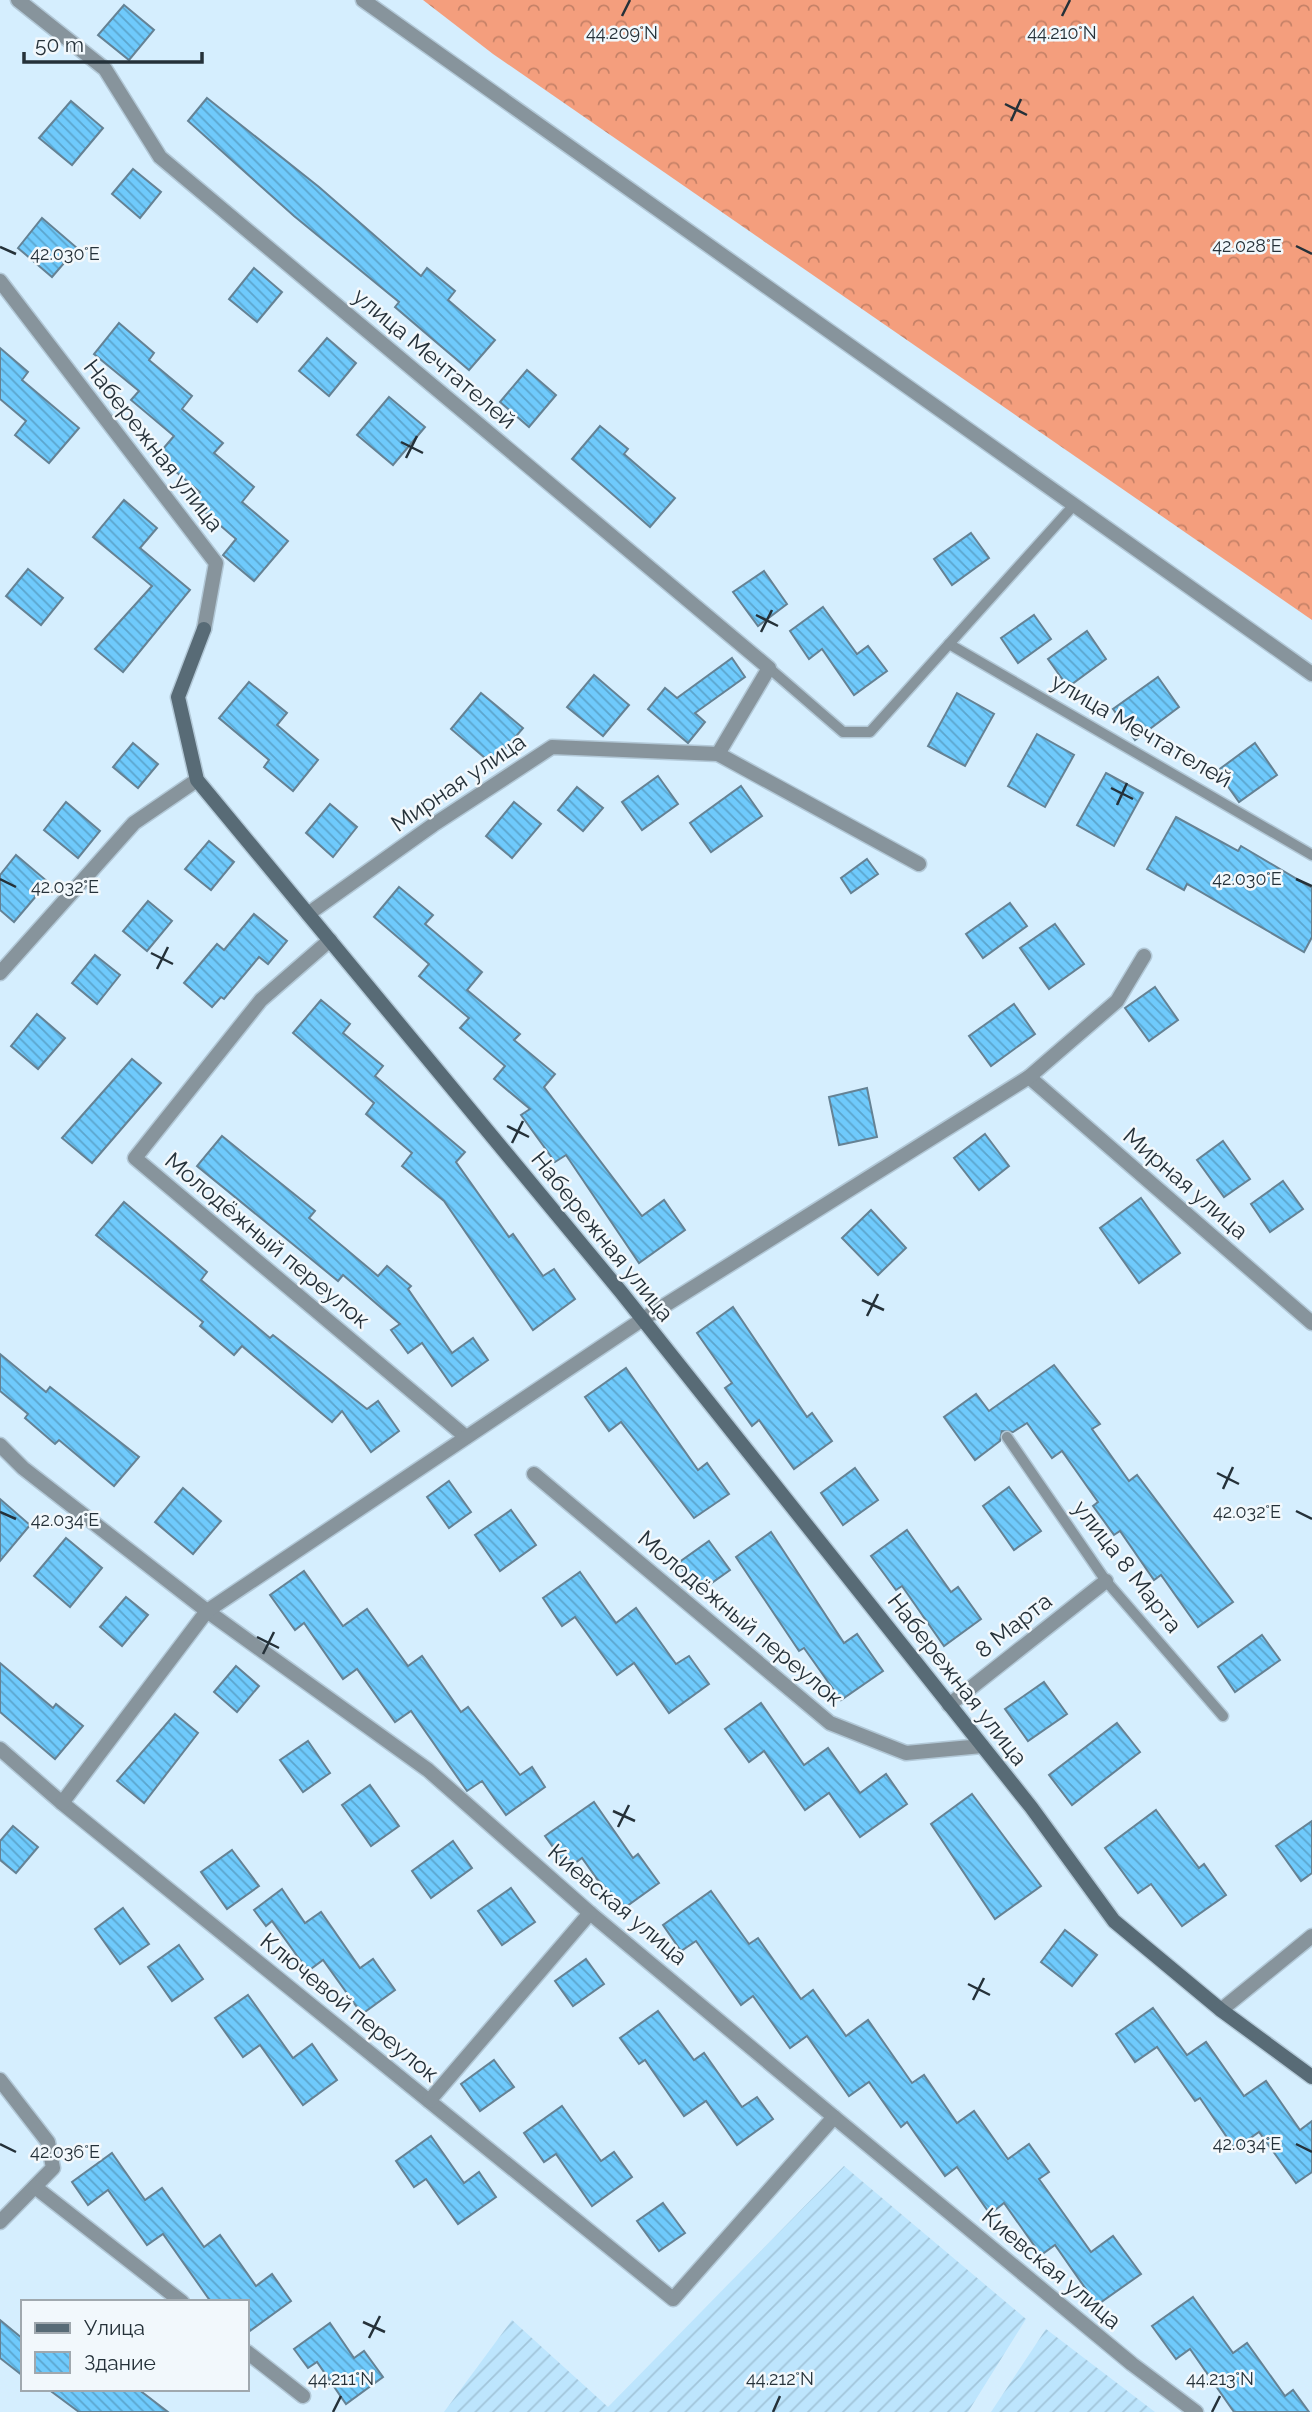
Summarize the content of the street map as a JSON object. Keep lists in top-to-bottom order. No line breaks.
{"streets":{"street":["улица Мечтателей","Набережная улица","Мирная улица","Молодёжный переулок","8 Марта","Киевская улица","Ключевой переулок"],"lane":["улица 8 Марта"]},"crossings":[["Набережная улица","Мирная улица"],["Набережная улица","Молодёжный переулок"],["Набережная улица","8 Марта"],["улица 8 Марта","8 Марта"],["Киевская улица","Ключевой переулок"]],"legend":["Улица","Здание"],"scale_bar":"50 m","coordinates":["44.210°N","44.209°N","42.028°E","42.030°E","42.032°E","42.034°E","42.036°E","44.211°N","44.212°N","44.213°N"]}
